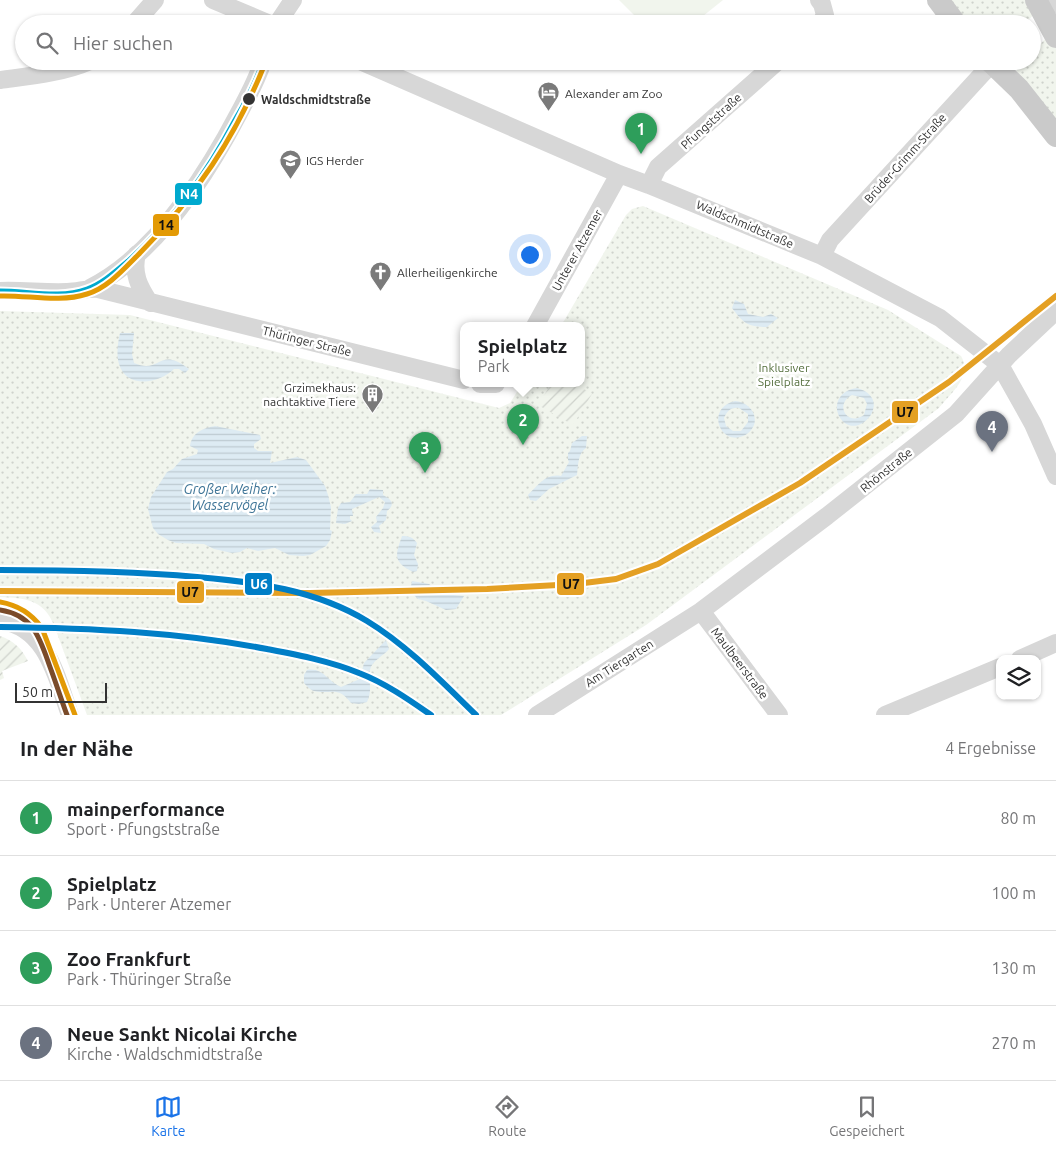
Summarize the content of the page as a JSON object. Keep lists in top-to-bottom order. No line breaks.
{"streets":{"street":["Pfungststraße","Brüder-Grimm-Straße","Waldschmidtstraße","Unterer Atzemer","Thüringer Straße","Rhönstraße","Am Tiergarten","Maulbeerstraße"]},"crossings":[["Pfungststraße","Waldschmidtstraße"],["Brüder-Grimm-Straße","Waldschmidtstraße"],["Waldschmidtstraße","Unterer Atzemer"],["Waldschmidtstraße","Rhönstraße"],["Rhönstraße","Am Tiergarten"],["Rhönstraße","Maulbeerstraße"],["Am Tiergarten","Maulbeerstraße"]],"water":["Großer Weiher: Wasservögel"],"parks":["Inklusiver Spielplatz"],"places":{"other":["Waldschmidtstraße"],"hotel":["Alexander am Zoo"],"school or university":["IGS Herder"],"church":["Allerheiligenkirche"],"building":["Grzimekhaus: nachtaktive Tiere"]},"lines":["transit line 14","transit line N4","transit line U7","transit line U6"],"scale_bar":"50 m","page":{"search":"Hier suchen","pins":["1","2","4","3"],"popup":["Spielplatz","Park"],"scale":"50 m","heading":["In der Nähe","4 Ergebnisse"],"list":[{"mark":"1","name":"mainperformance","note":"Sport · Pfungststraße","value":"80 m"},{"mark":"2","name":"Spielplatz","note":"Park · Unterer Atzemer","value":"100 m"},{"mark":"3","name":"Zoo Frankfurt","note":"Park · Thüringer Straße","value":"130 m"},{"mark":"4","name":"Neue Sankt Nicolai Kirche","note":"Kirche · Waldschmidtstraße","value":"270 m"}],"nav":["Karte","Route","Gespeichert"]}}
